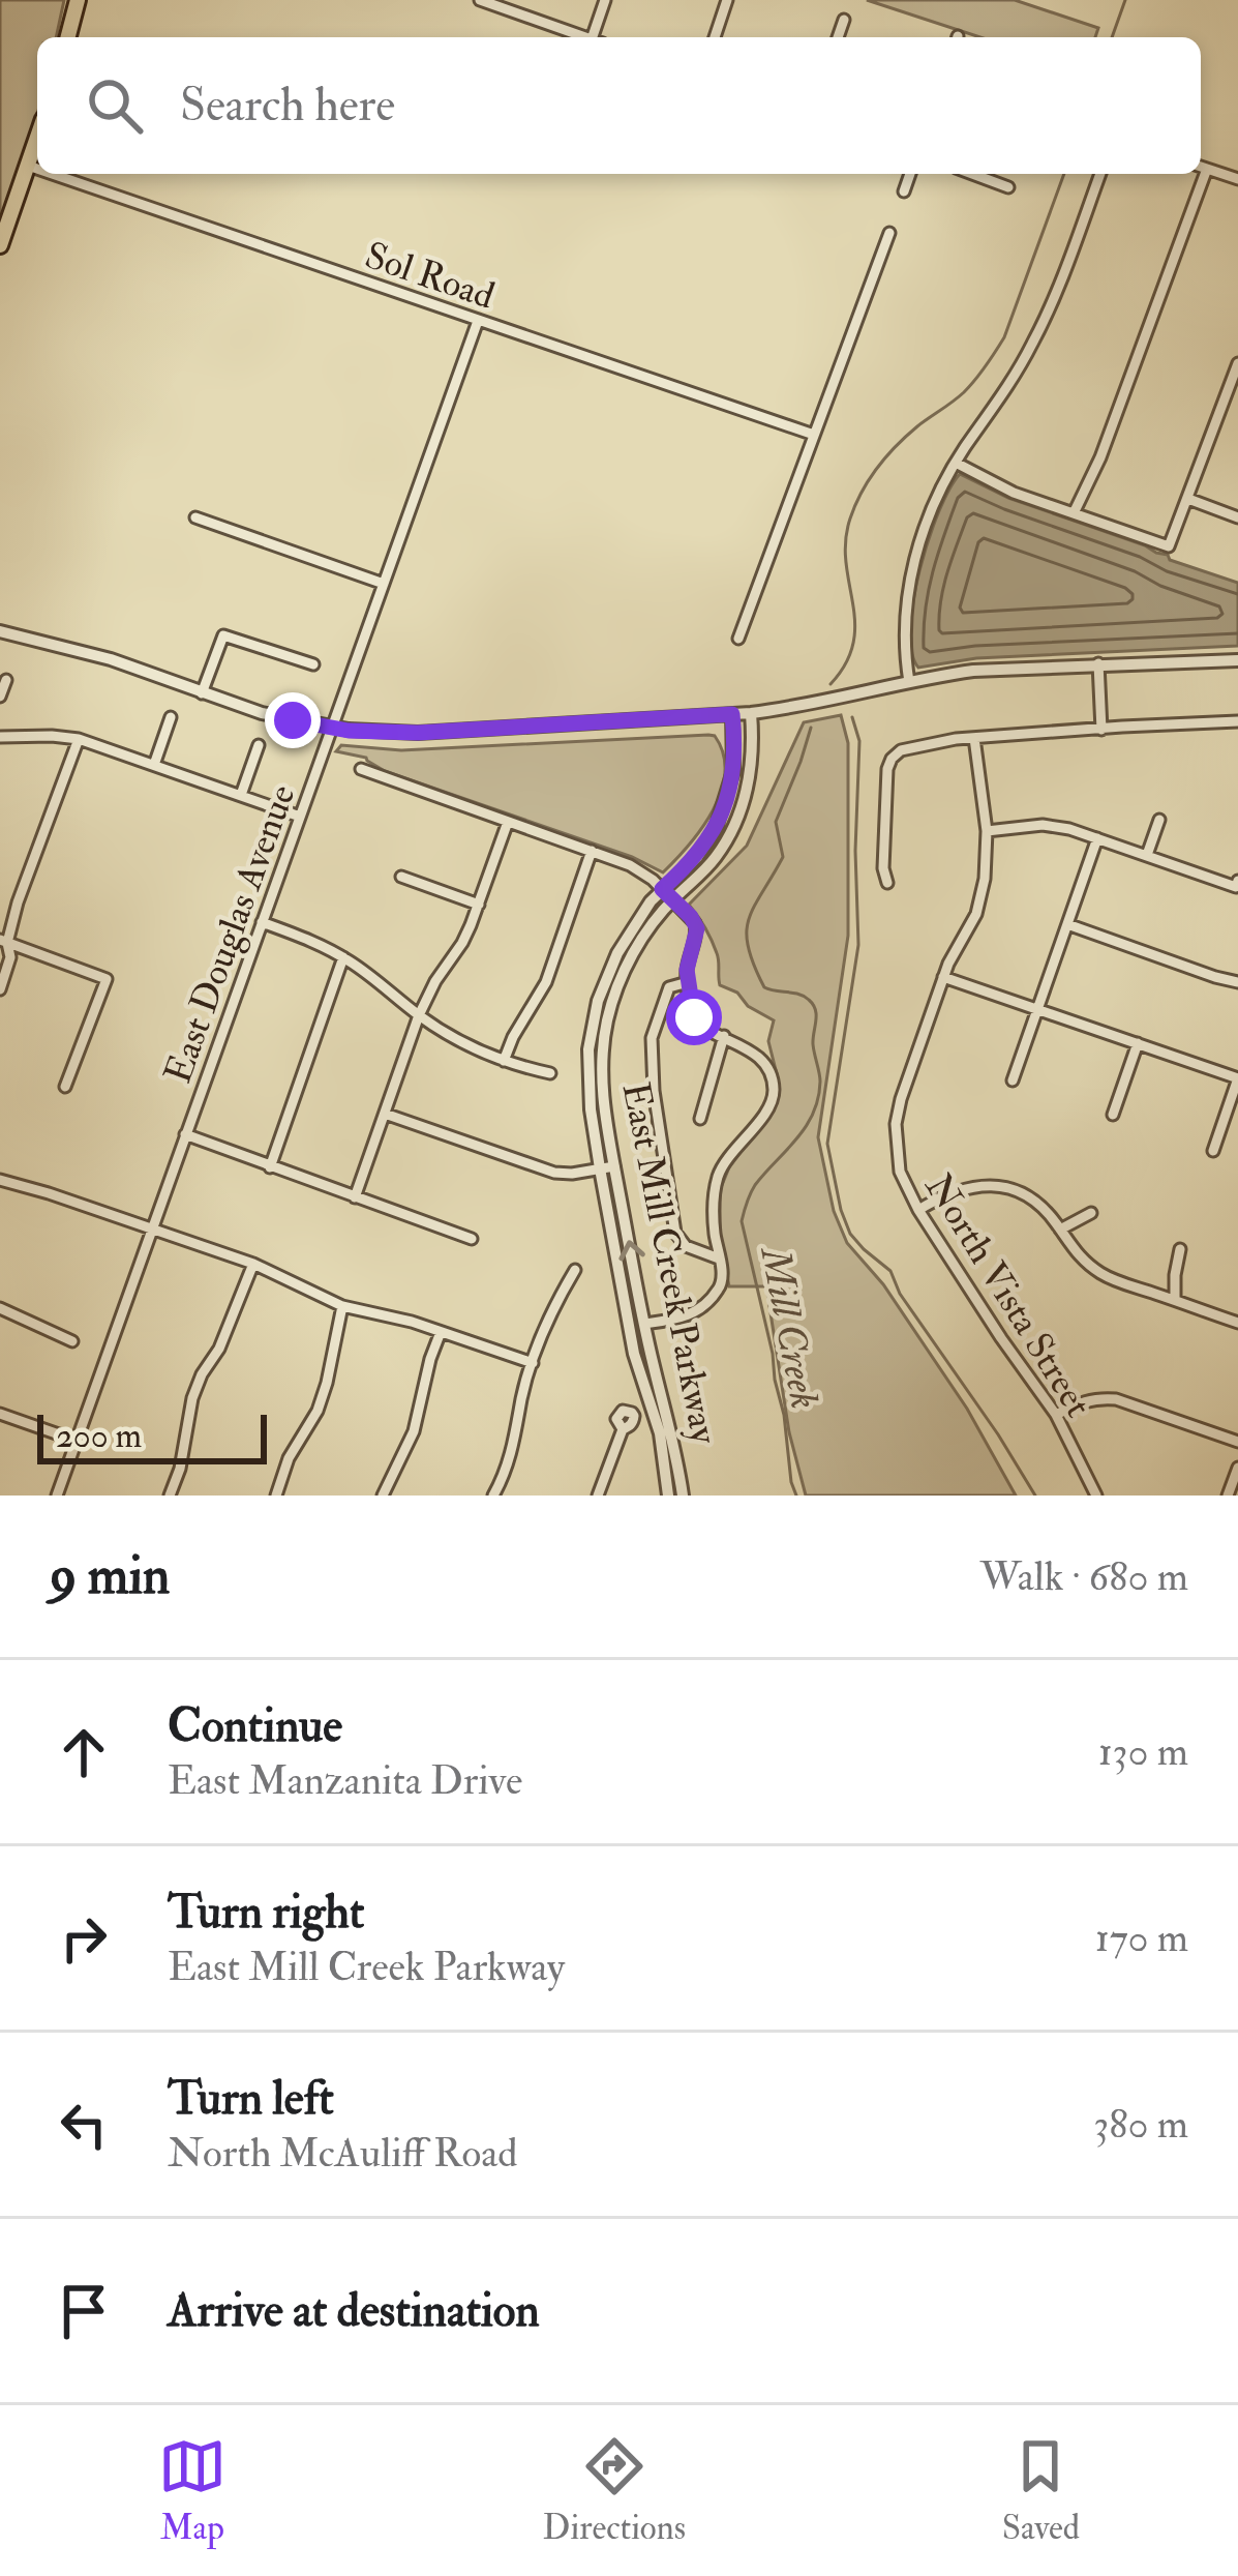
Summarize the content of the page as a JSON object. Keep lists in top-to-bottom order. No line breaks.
{"streets":{"street":["Sol Road","East Douglas Avenue","East Mill Creek Parkway","North Vista Street"]},"crossings":[["Sol Road","East Douglas Avenue"]],"water":["Mill Creek"],"scale_bar":"200 m","page":{"search":"Search here","scale":"200 m","heading":["9 min","Walk · 680 m"],"list":[["Continue","East Manzanita Drive","130 m"],["Turn right","East Mill Creek Parkway","170 m"],["Turn left","North McAuliff Road","380 m"],"Arrive at destination"],"nav":["Map","Directions","Saved"]}}
